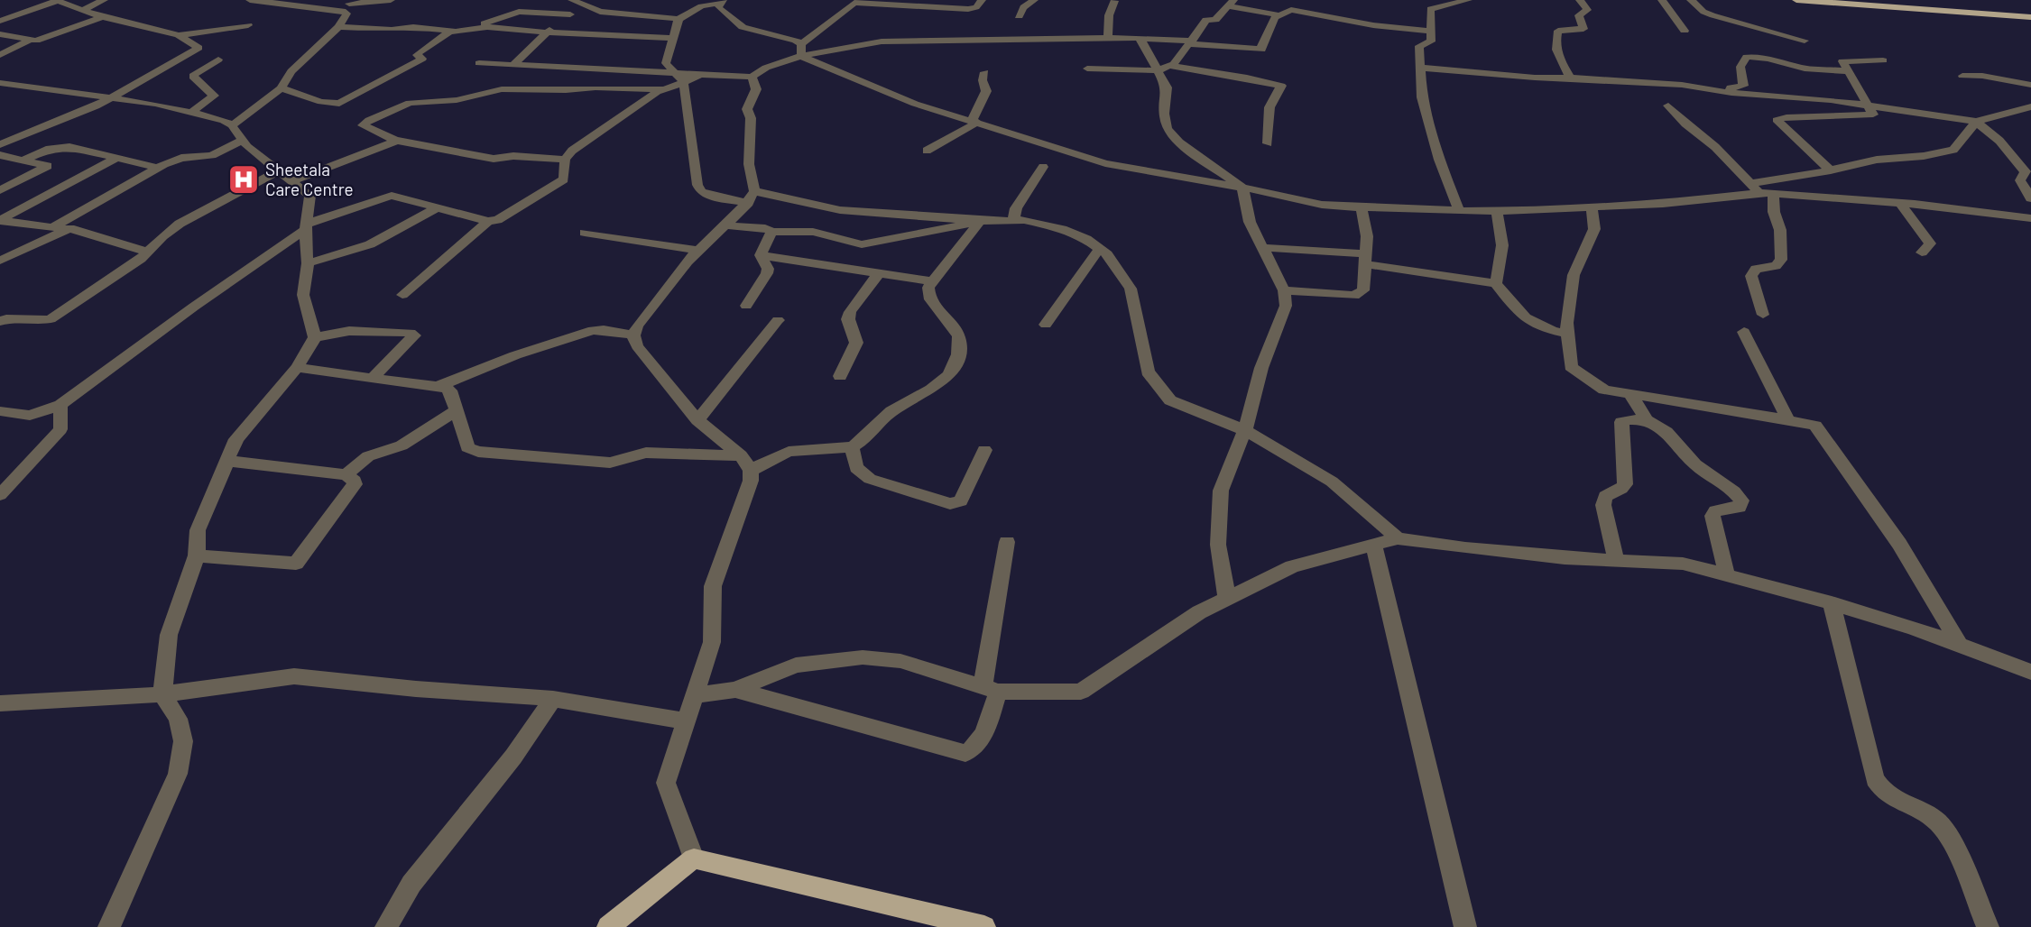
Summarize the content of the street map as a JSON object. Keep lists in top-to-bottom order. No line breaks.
{"places":{"hospital":["Sheetala Care Centre"]}}
